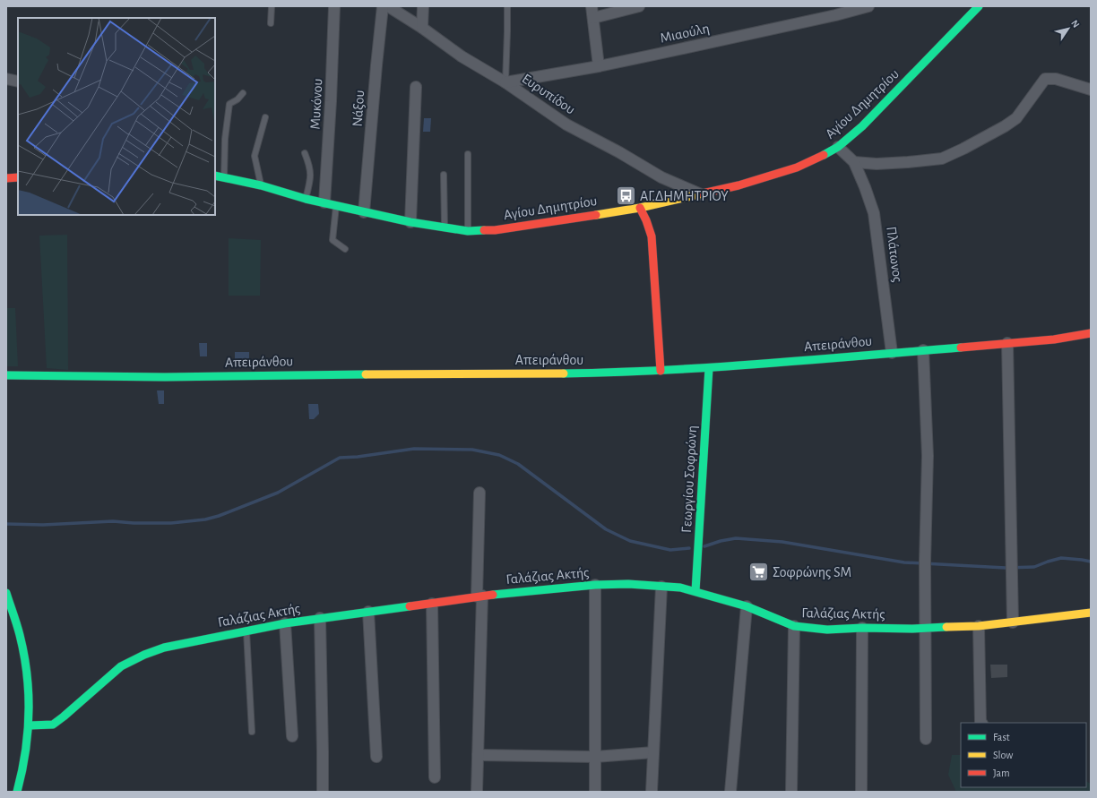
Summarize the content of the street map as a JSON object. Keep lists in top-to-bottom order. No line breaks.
{"streets":{"street":["Μιαούλη","Ευρυπίδου","Μυκόνου","Αγίου Δημητρίου","Νάξου","Πλάτωνος","Απειράνθου","Γεωργίου Σοφρώνη","Γαλάζιας Ακτής"]},"crossings":[["Μιαούλη","Ευρυπίδου"],["Ευρυπίδου","Αγίου Δημητρίου"],["Μυκόνου","Αγίου Δημητρίου"],["Αγίου Δημητρίου","Νάξου"],["Πλάτωνος","Απειράνθου"],["Απειράνθου","Γεωργίου Σοφρώνη"],["Γεωργίου Σοφρώνη","Γαλάζιας Ακτής"]],"places":{"bus stop":["ΑΓ.ΔΗΜΗΤΡΙΟΥ"],"supermarket":["Σοφρώνης SM"]},"legend":["Fast","Slow","Jam"],"north":"top right"}
